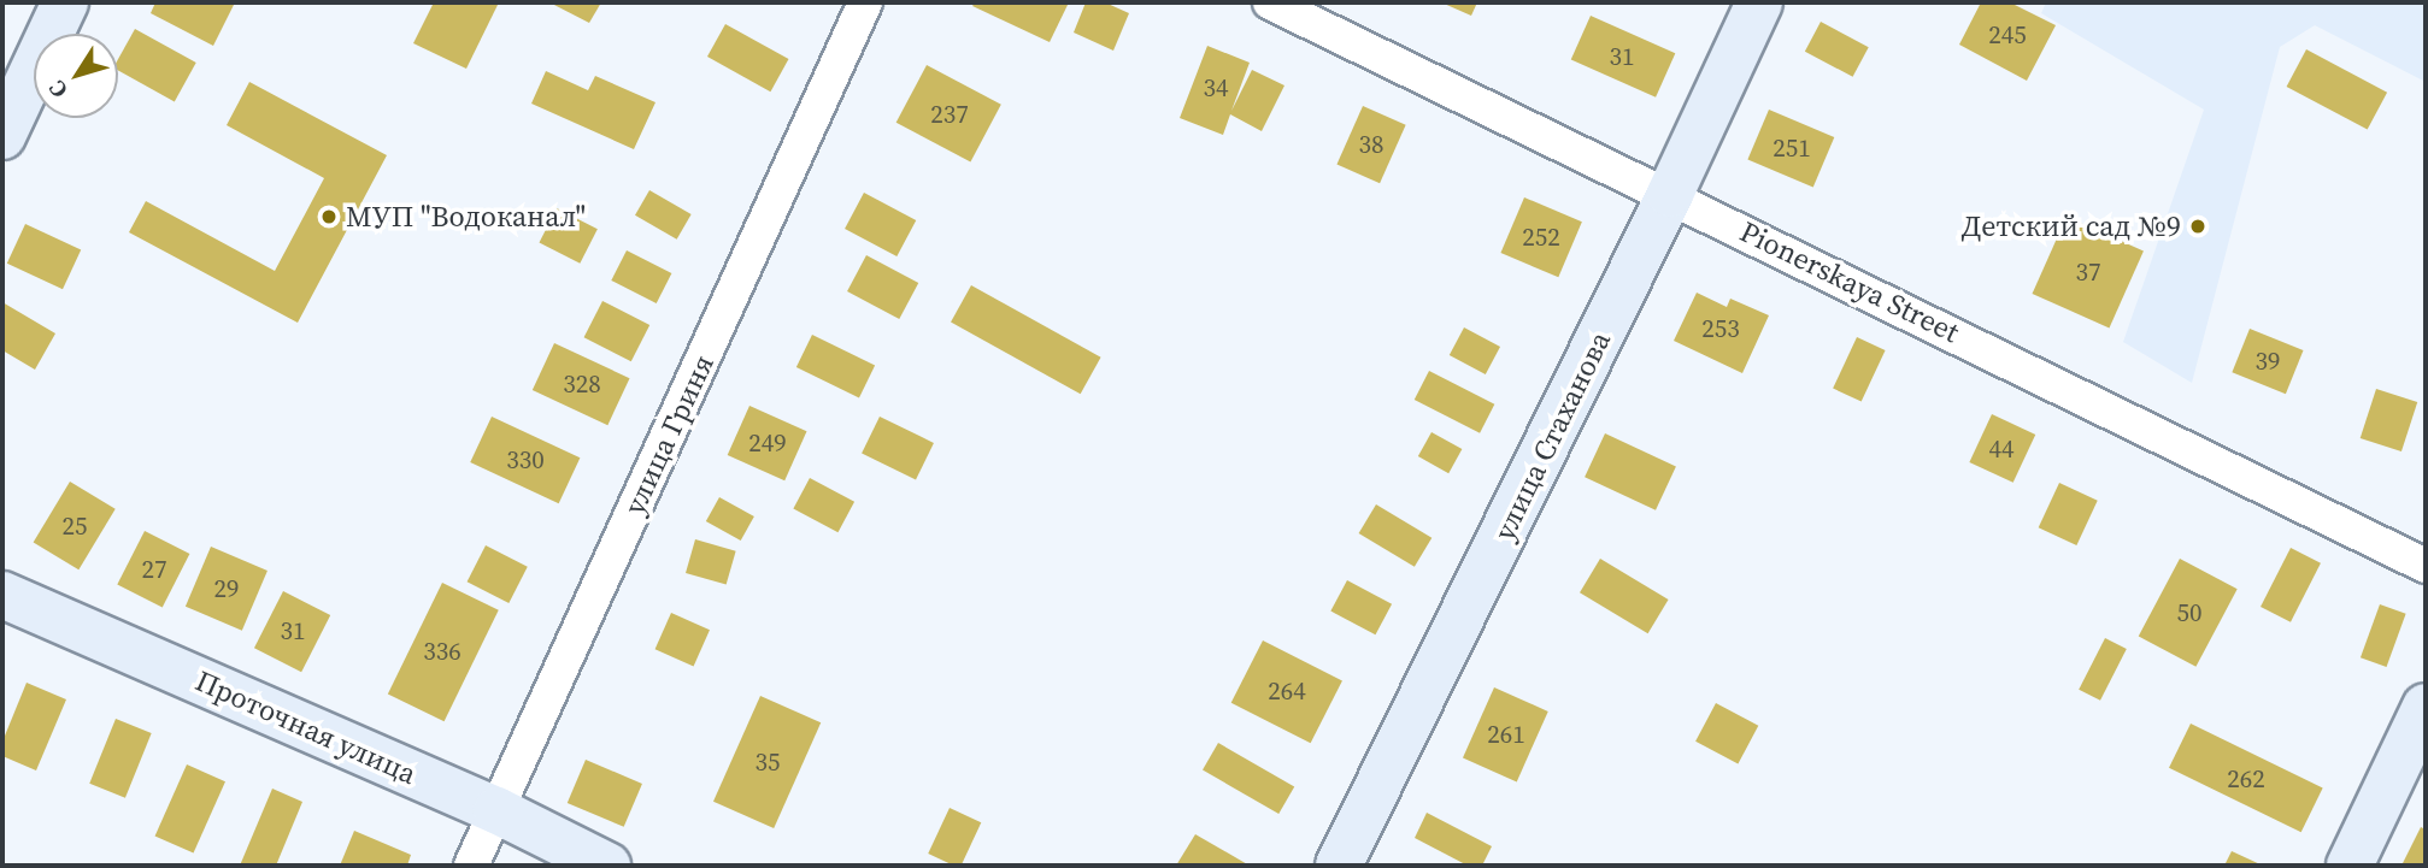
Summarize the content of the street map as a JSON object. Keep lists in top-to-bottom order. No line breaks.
{"streets":{"street":["Pionerskaya Street","улица Гриня","улица Стаханова","Проточная улица"]},"crossings":[["Pionerskaya Street","улица Стаханова"],["улица Гриня","Проточная улица"]],"places":["МУП \"Водоканал\"","Детский сад №9"],"house_numbers":["245","31","34","237","38","251","252","37","253","39","328","249","44","330","25","27","29","50","31","336","264","261","35","262"],"north":"bottom left"}
